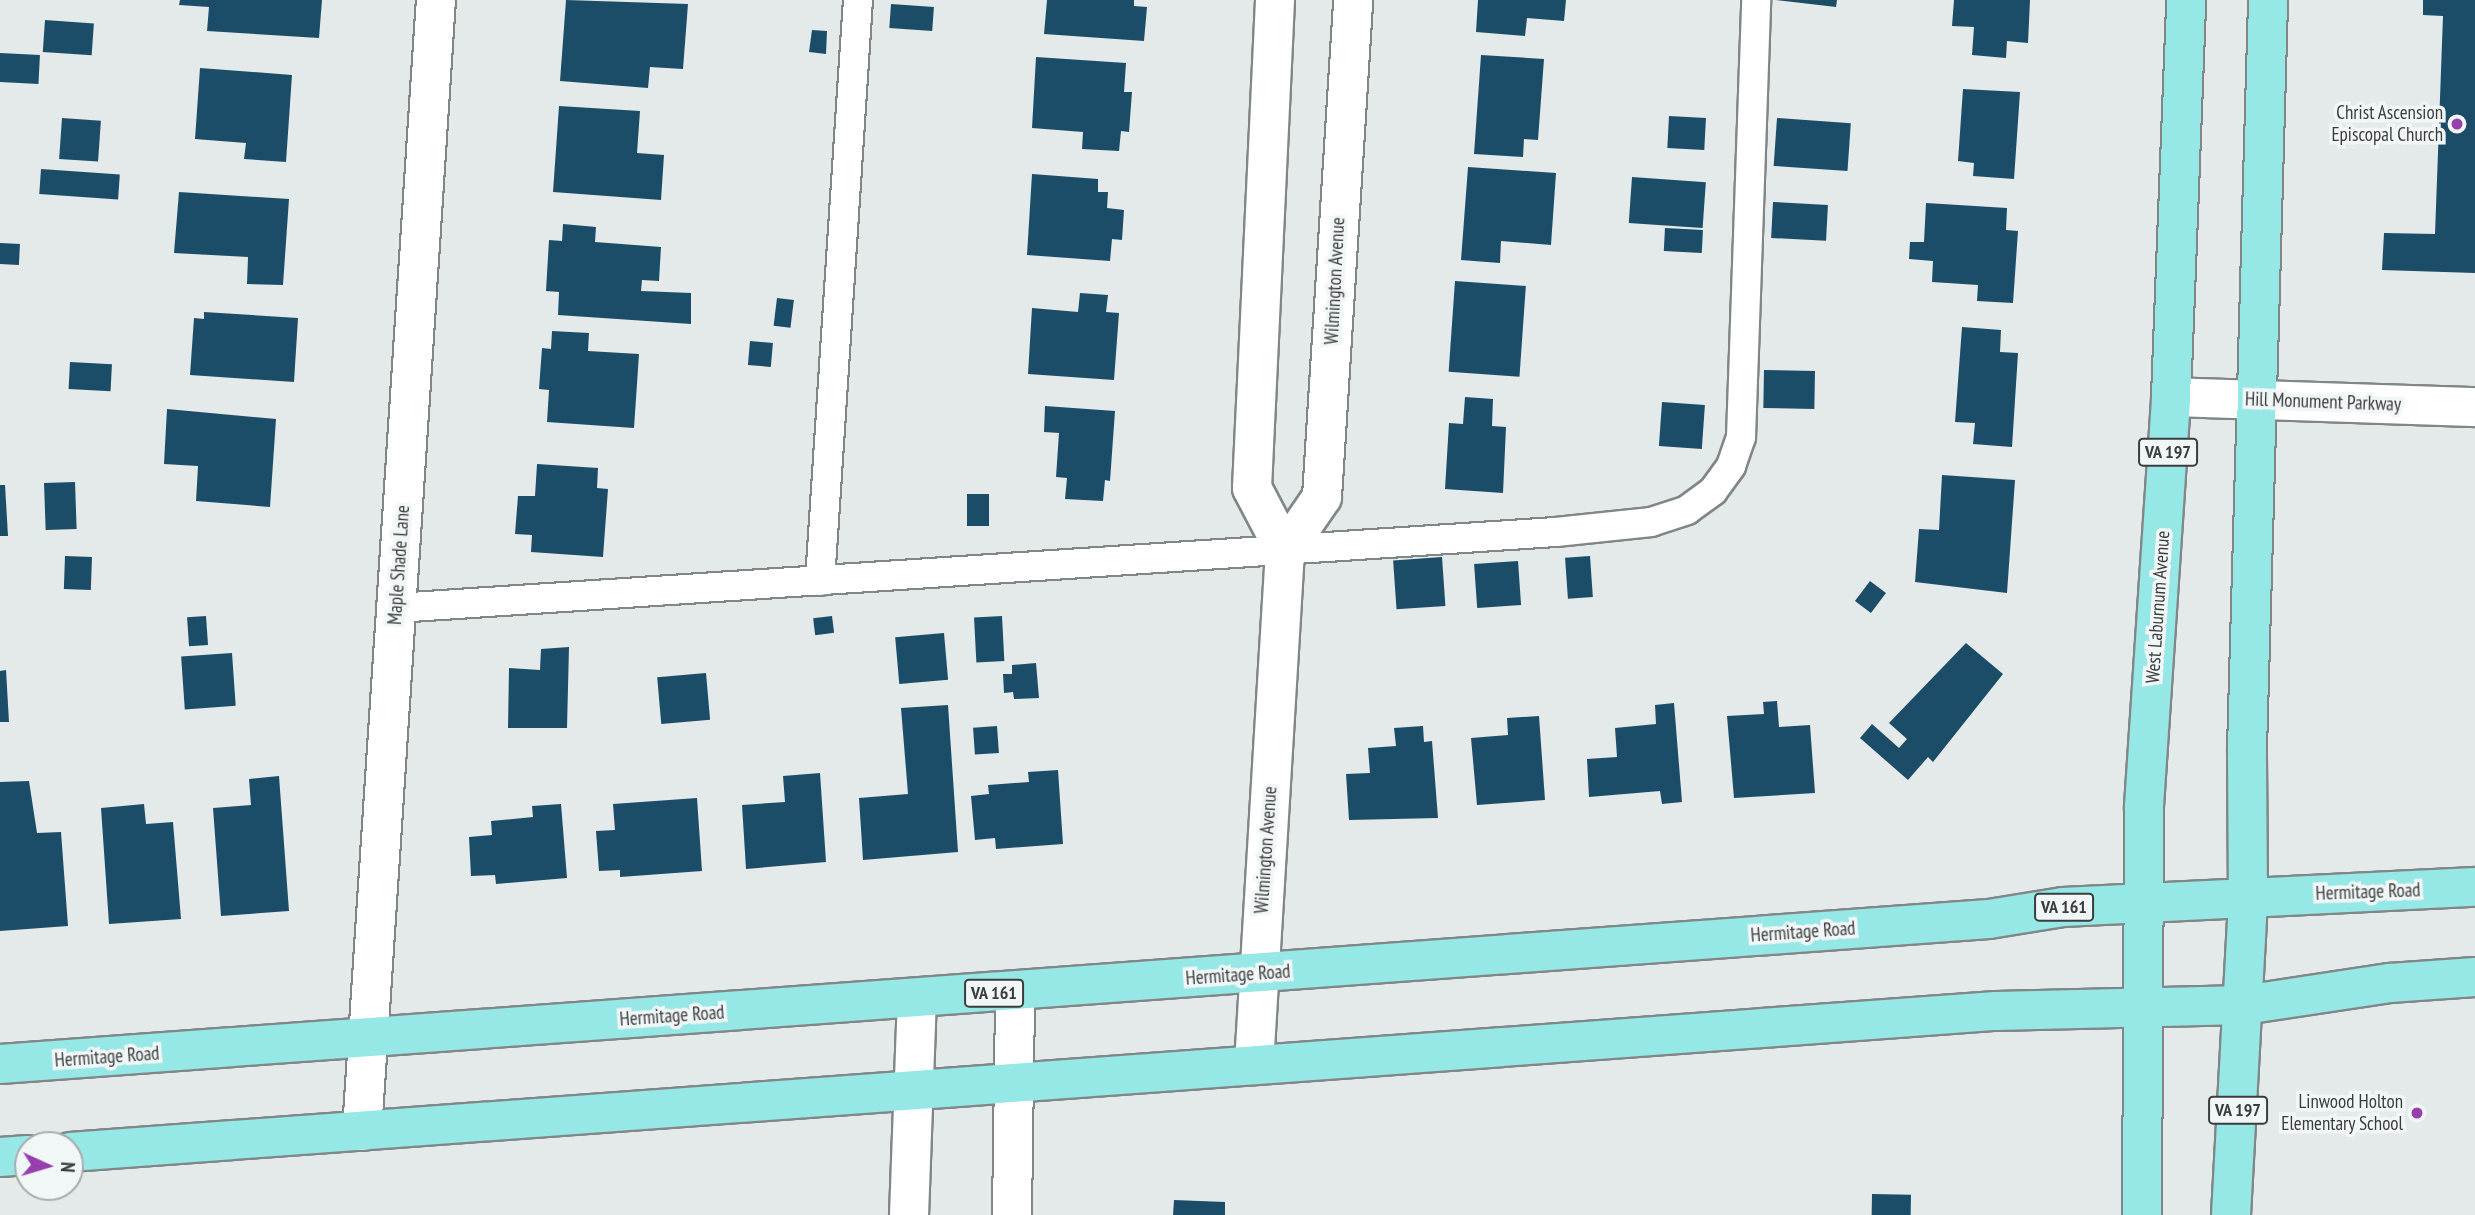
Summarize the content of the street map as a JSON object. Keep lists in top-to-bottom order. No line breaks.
{"streets":{"main road":["VA 197","West Laburnum Avenue","Hermitage Road","VA 161"],"street":["Wilmington Avenue","Hill Monument Parkway","Maple Shade Lane"]},"crossings":[["Wilmington Avenue","Hermitage Road"],["Hill Monument Parkway","VA 197"],["Hill Monument Parkway","West Laburnum Avenue"],["VA 197","Hermitage Road"],["Maple Shade Lane","Hermitage Road"],["West Laburnum Avenue","Hermitage Road"]],"places":["Christ Ascension Episcopal Church","Linwood Holton Elementary School"],"north":"right"}
